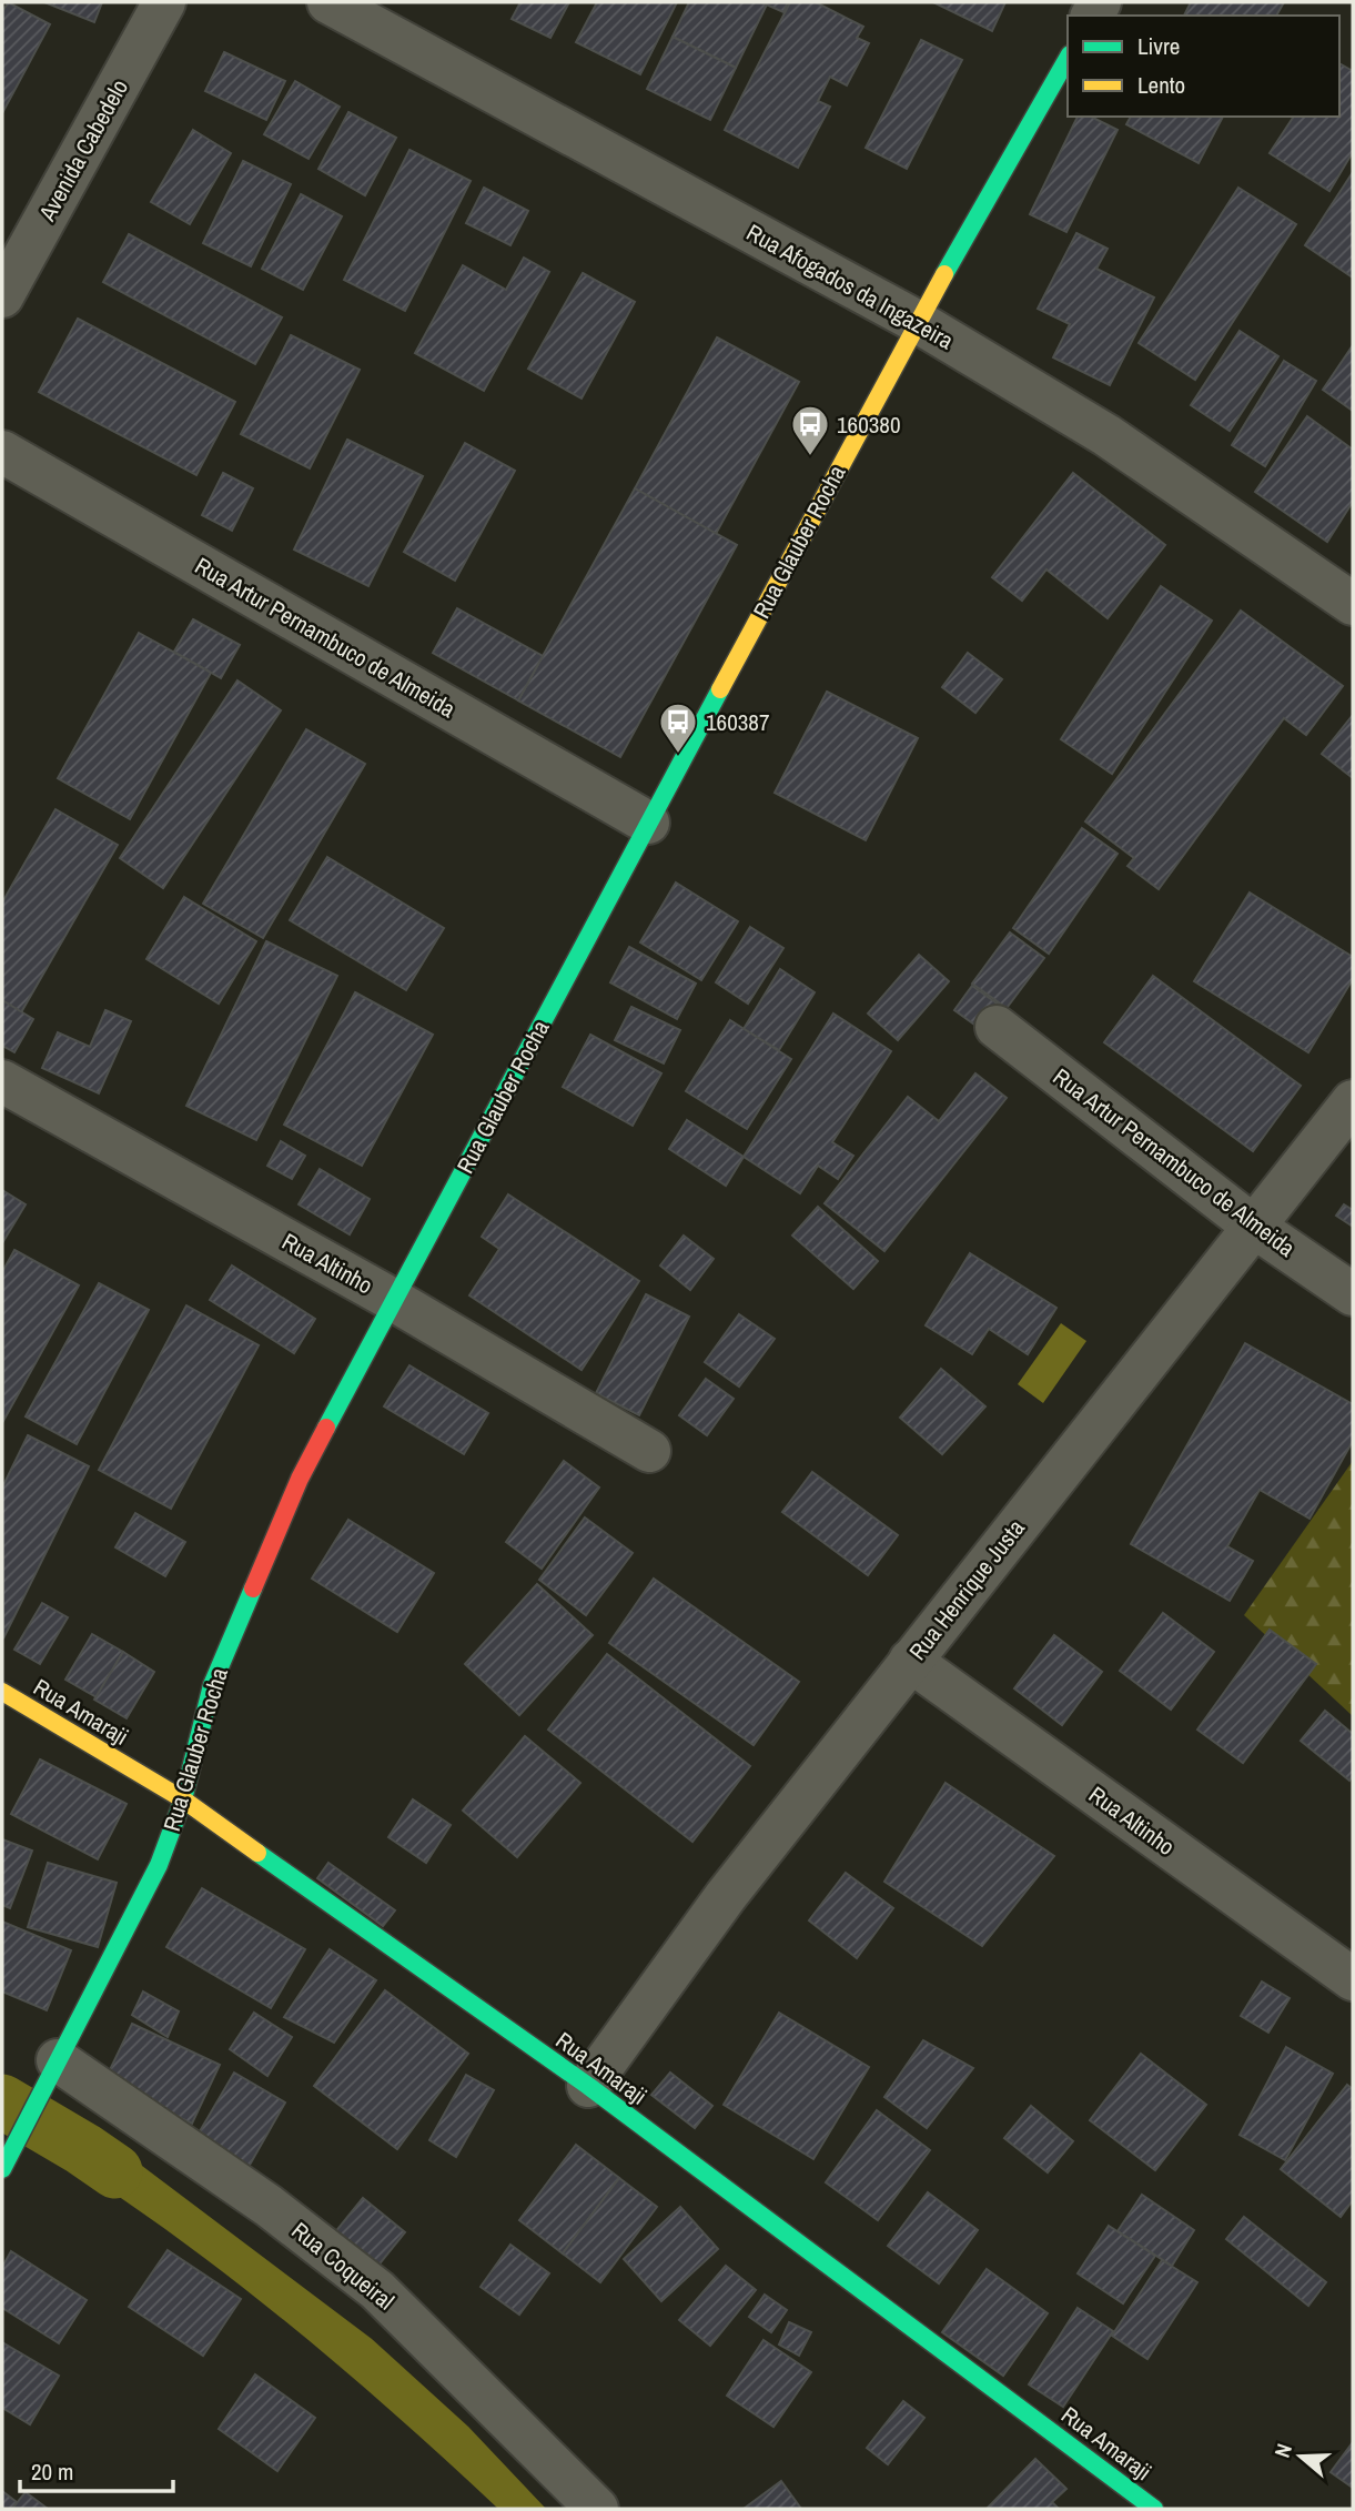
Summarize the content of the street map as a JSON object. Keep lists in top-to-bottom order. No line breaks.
{"streets":{"street":["Avenida Cabedelo","Rua Afogados da Ingazeira","Rua Glauber Rocha","Rua Artur Pernambuco de Almeida","Rua Altinho","Rua Henrique Justa","Rua Amaraji","Rua Coqueiral"]},"crossings":[["Rua Afogados da Ingazeira","Rua Glauber Rocha"],["Rua Glauber Rocha","Rua Artur Pernambuco de Almeida"],["Rua Glauber Rocha","Rua Altinho"],["Rua Glauber Rocha","Rua Amaraji"],["Rua Glauber Rocha","Rua Coqueiral"],["Rua Artur Pernambuco de Almeida","Rua Henrique Justa"],["Rua Altinho","Rua Henrique Justa"],["Rua Henrique Justa","Rua Amaraji"]],"places":{"bus stop":["160380","160387"]},"legend":["Livre","Lento"],"scale_bar":"20 m","north":"left"}
